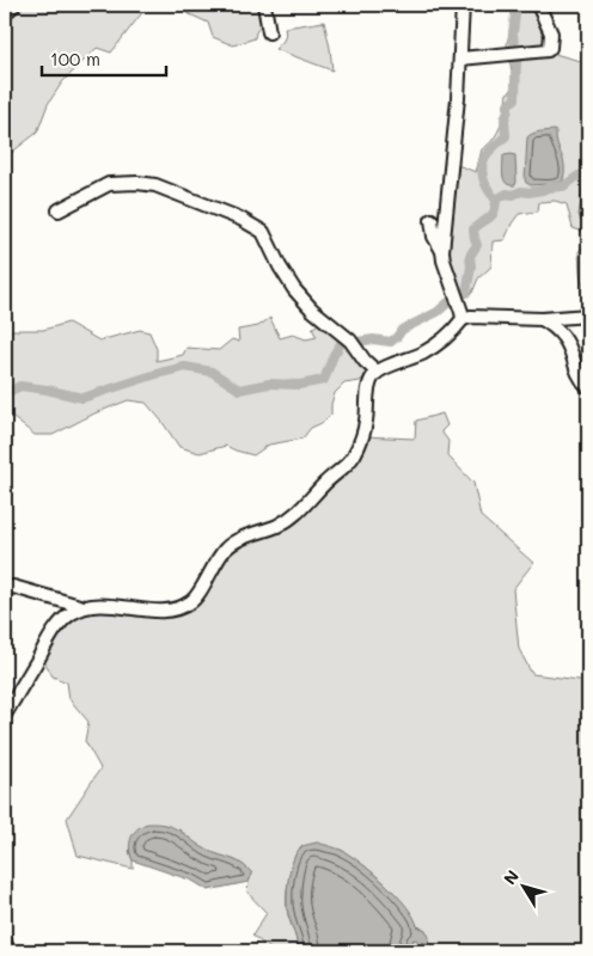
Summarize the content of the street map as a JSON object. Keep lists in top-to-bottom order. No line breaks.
{"scale_bar":"100 m","north":"top left"}
